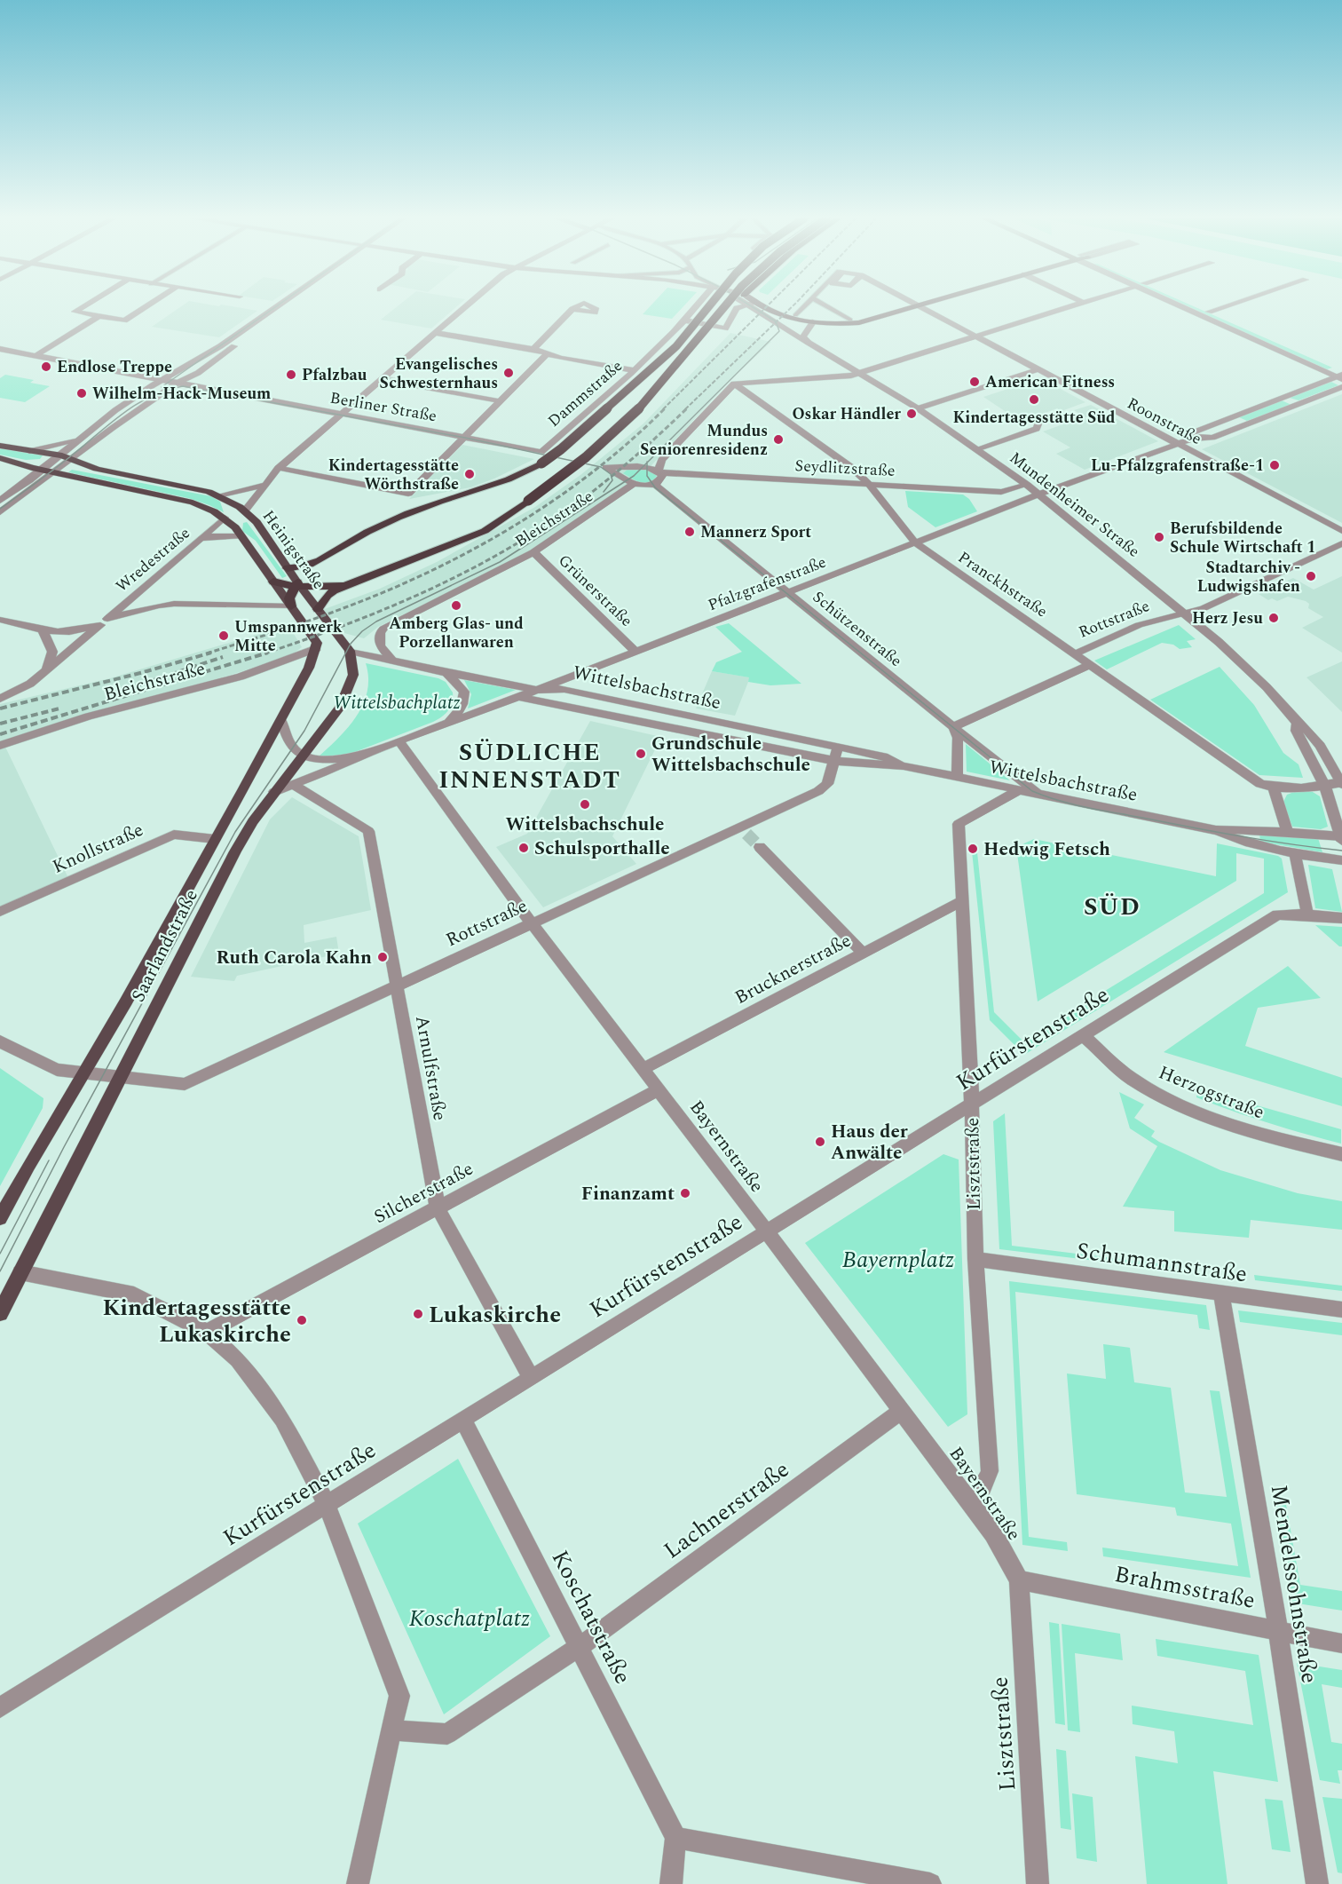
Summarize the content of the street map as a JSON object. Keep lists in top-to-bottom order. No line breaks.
{"streets":{"main road":["Heinigstraße","Saarlandstraße"],"street":["Dammstraße","Berliner Straße","Roonstraße","Seydlitzstraße","Mundenheimer Straße","Bleichstraße","Wredestraße","Pfalzgrafenstraße","Pranckhstraße","Grünerstraße","Rottstraße","Schützenstraße","Wittelsbachstraße","Knollstraße","Brucknerstraße","Kurfürstenstraße","Arnulfstraße","Herzogstraße","Bayernstraße","Lisztstraße","Silcherstraße","Schumannstraße","Lachnerstraße","Mendelssohnstraße","Brahmsstraße","Koschatstraße"]},"crossings":[["Dammstraße","Berliner Straße"],["Roonstraße","Pfalzgrafenstraße"],["Seydlitzstraße","Mundenheimer Straße"],["Seydlitzstraße","Pranckhstraße"],["Mundenheimer Straße","Pfalzgrafenstraße"],["Mundenheimer Straße","Rottstraße"],["Mundenheimer Straße","Wittelsbachstraße"],["Bleichstraße","Grünerstraße"],["Bleichstraße","Wittelsbachstraße"],["Bleichstraße","Saarlandstraße"],["Heinigstraße","Wredestraße"],["Pfalzgrafenstraße","Pranckhstraße"],["Pfalzgrafenstraße","Grünerstraße"],["Pfalzgrafenstraße","Schützenstraße"],["Pfalzgrafenstraße","Wittelsbachstraße"],["Pfalzgrafenstraße","Saarlandstraße"],["Pfalzgrafenstraße","Arnulfstraße"],["Pfalzgrafenstraße","Bayernstraße"],["Pranckhstraße","Rottstraße"],["Rottstraße","Schützenstraße"],["Rottstraße","Wittelsbachstraße"],["Rottstraße","Saarlandstraße"],["Rottstraße","Arnulfstraße"],["Rottstraße","Bayernstraße"],["Schützenstraße","Wittelsbachstraße"],["Wittelsbachstraße","Saarlandstraße"],["Wittelsbachstraße","Lisztstraße"],["Knollstraße","Saarlandstraße"],["Brucknerstraße","Bayernstraße"],["Brucknerstraße","Lisztstraße"],["Kurfürstenstraße","Arnulfstraße"],["Kurfürstenstraße","Herzogstraße"],["Kurfürstenstraße","Bayernstraße"],["Kurfürstenstraße","Lisztstraße"],["Kurfürstenstraße","Koschatstraße"],["Arnulfstraße","Silcherstraße"],["Bayernstraße","Lisztstraße"],["Bayernstraße","Silcherstraße"],["Bayernstraße","Lachnerstraße"],["Bayernstraße","Brahmsstraße"],["Lisztstraße","Schumannstraße"],["Lisztstraße","Brahmsstraße"],["Schumannstraße","Mendelssohnstraße"],["Lachnerstraße","Koschatstraße"],["Mendelssohnstraße","Brahmsstraße"]],"districts":["SÜDLICHE INNENSTADT","SÜD"],"parks":["Wittelsbachplatz","Bayernplatz","Koschatplatz"],"places":["Endlose Treppe","Evangelisches Schwesternhaus","Pfalzbau","American Fitness","Wilhelm-Hack-Museum","Kindertagesstätte Süd","Oskar Händler","Mundus Seniorenresidenz","Lu-Pfalzgrafenstraße-1","Kindertagesstätte Wörthstraße","Mannerz Sport","Berufsbildende Schule Wirtschaft 1","Stadtarchiv - Ludwigshafen","Amberg Glas- und Porzellanwaren","Herz Jesu","Umspannwerk Mitte","Grundschule Wittelsbachschule","Wittelsbachschule","Schulsporthalle","Hedwig Fetsch","Ruth Carola Kahn","Haus der Anwälte","Finanzamt","Lukaskirche","Kindertagesstätte Lukaskirche"]}
